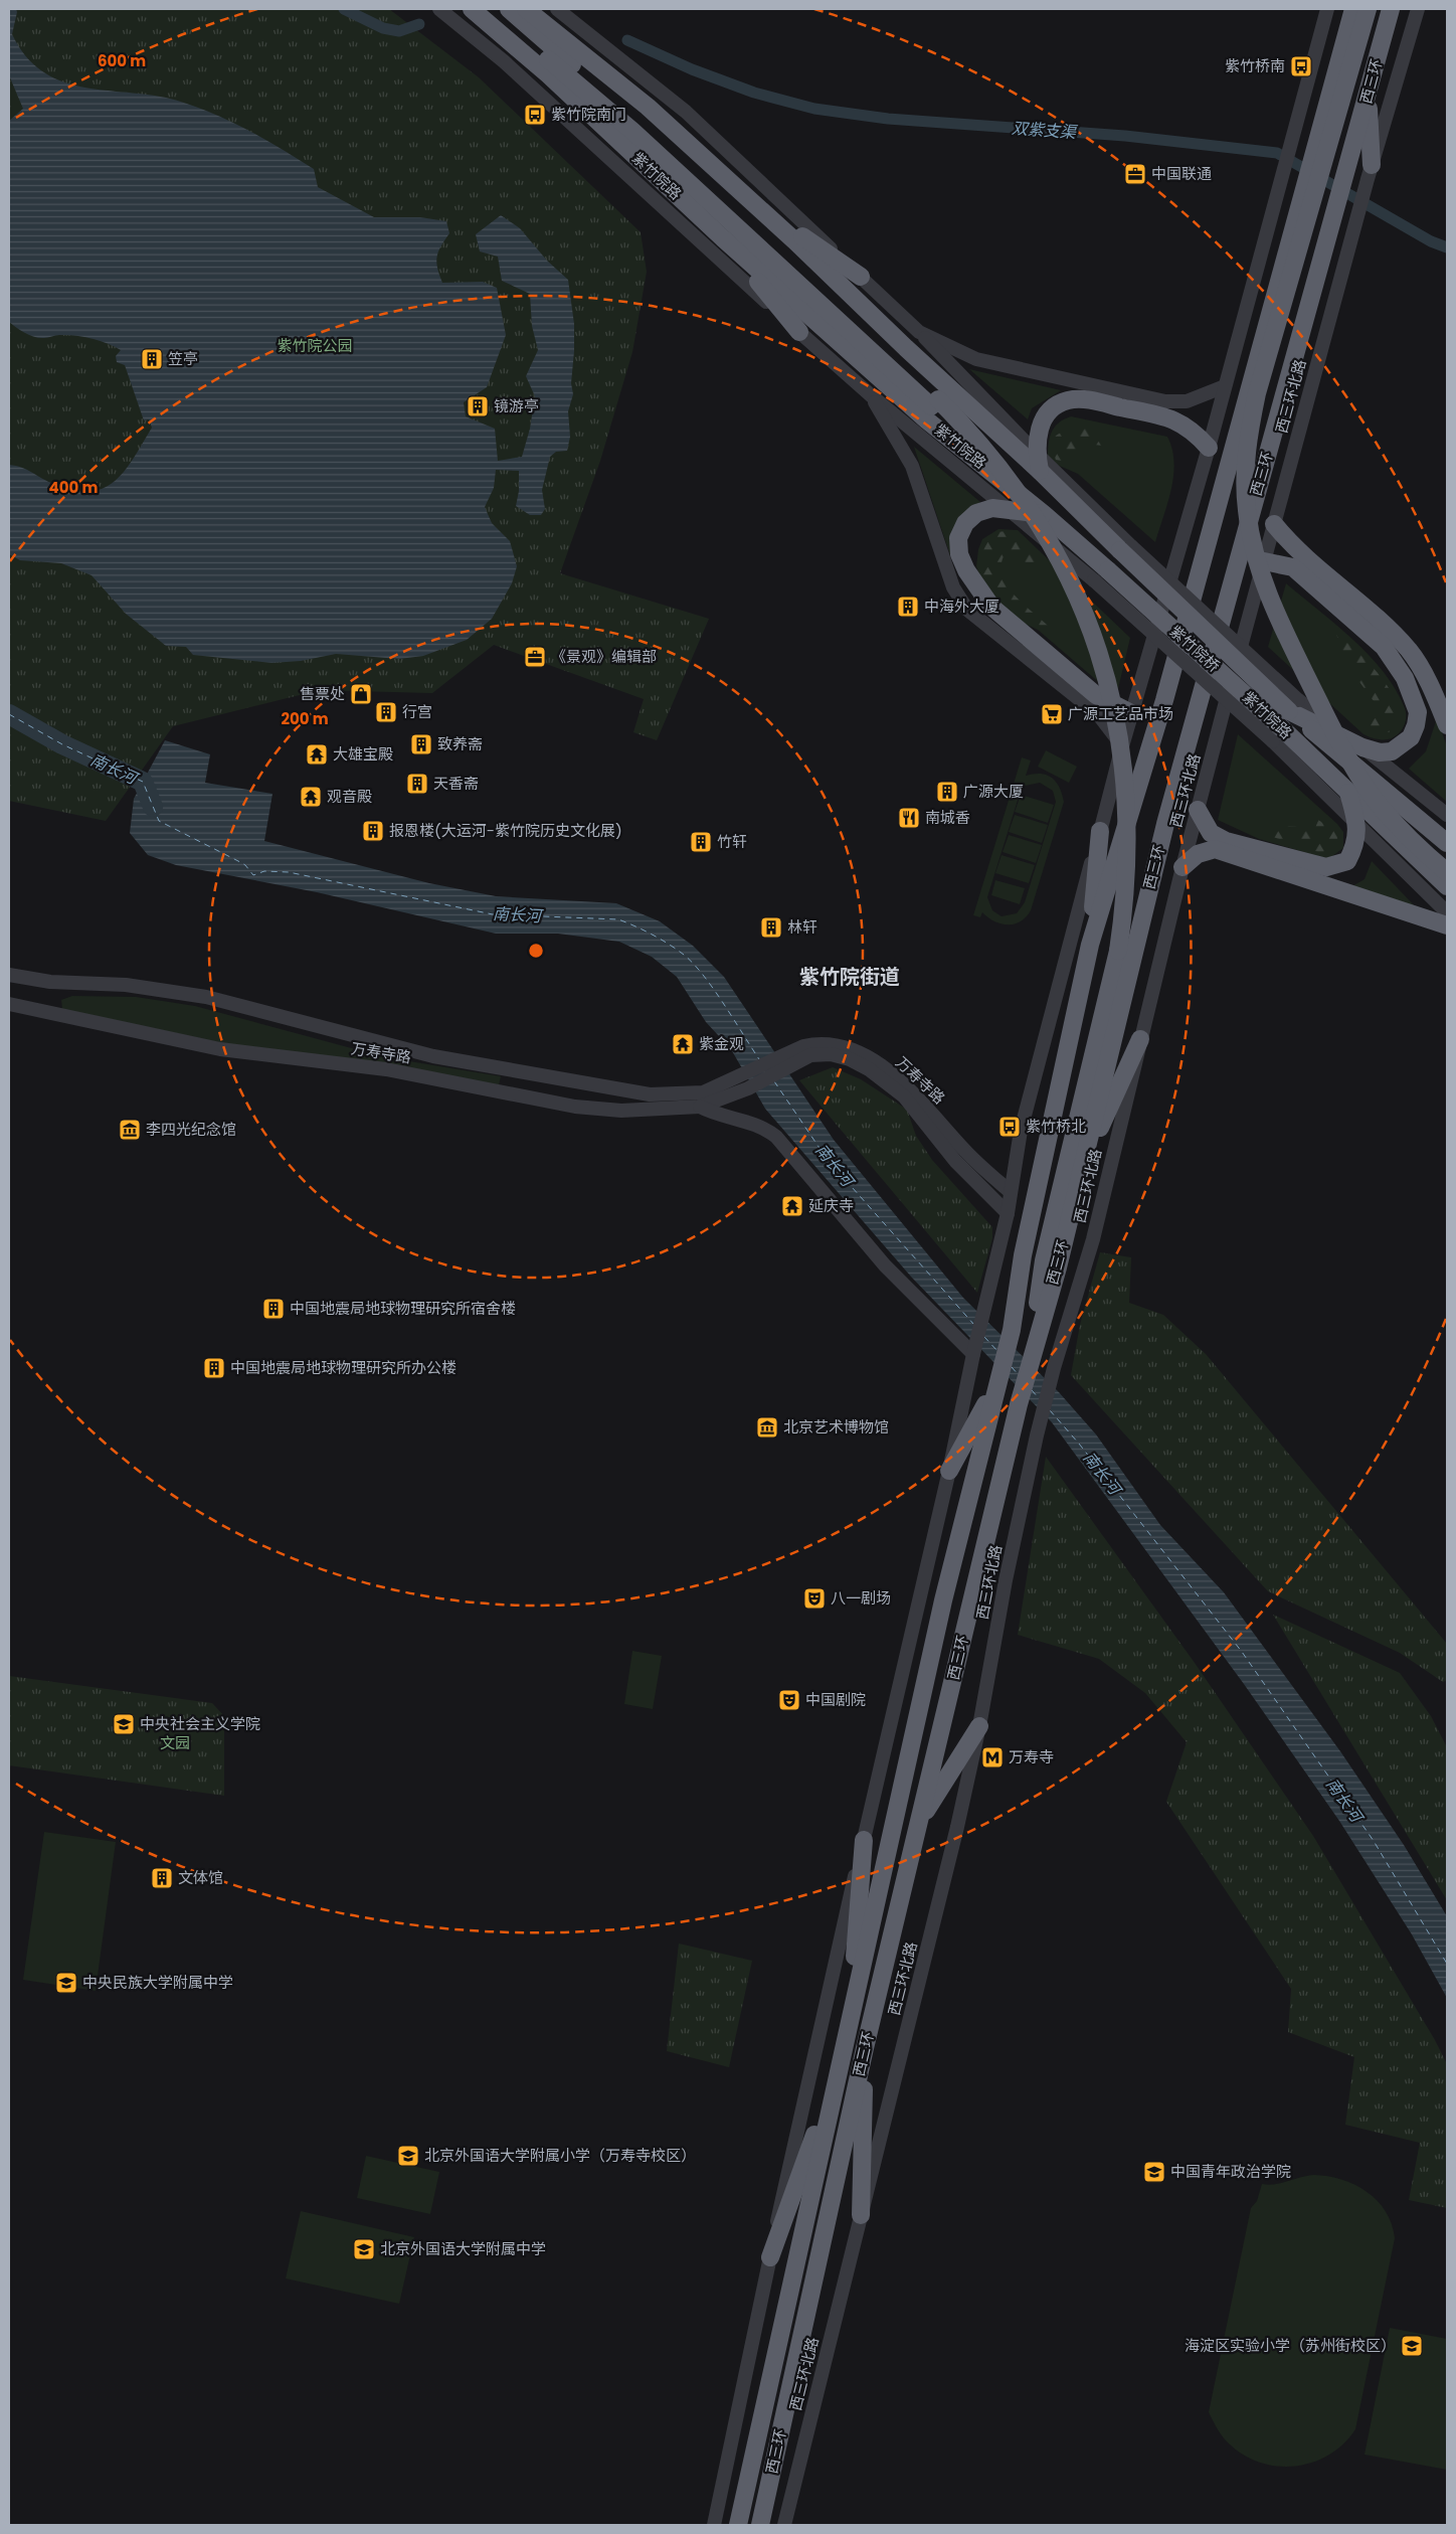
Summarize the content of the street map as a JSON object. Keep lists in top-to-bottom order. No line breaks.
{"streets":{"highway":["西三环","紫竹院路"],"street":["西三环北路","万寿寺路"]},"districts":["紫竹院街道"],"water":["双紫支渠","南长河"],"parks":["紫竹院公园","文园"],"places":{"bus stop":["紫竹桥南","紫竹院南门","紫竹桥北"],"office":["中国联通","《景观》编辑部"],"building":["笠亭","镜游亭","中海外大厦","行宫","致养斋","天香斋","广源大厦","报恩楼(大运河-紫竹院历史文化展)","竹轩","林轩","中国地震局地球物理研究所宿舍楼","中国地震局地球物理研究所办公楼","文体馆"],"shop":["售票处"],"supermarket":["广源工艺品市场"],"temple":["大雄宝殿","观音殿","紫金观","延庆寺"],"restaurant":["南城香"],"museum":["李四光纪念馆","北京艺术博物馆"],"theatre":["八一剧场","中国剧院"],"school or university":["中央社会主义学院","中央民族大学附属中学","北京外国语大学附属小学（万寿寺校区）","中国青年政治学院","北京外国语大学附属中学","海淀区实验小学（苏州街校区）"],"metro station":["万寿寺"]},"rings":["600 m","400 m","200 m"]}
